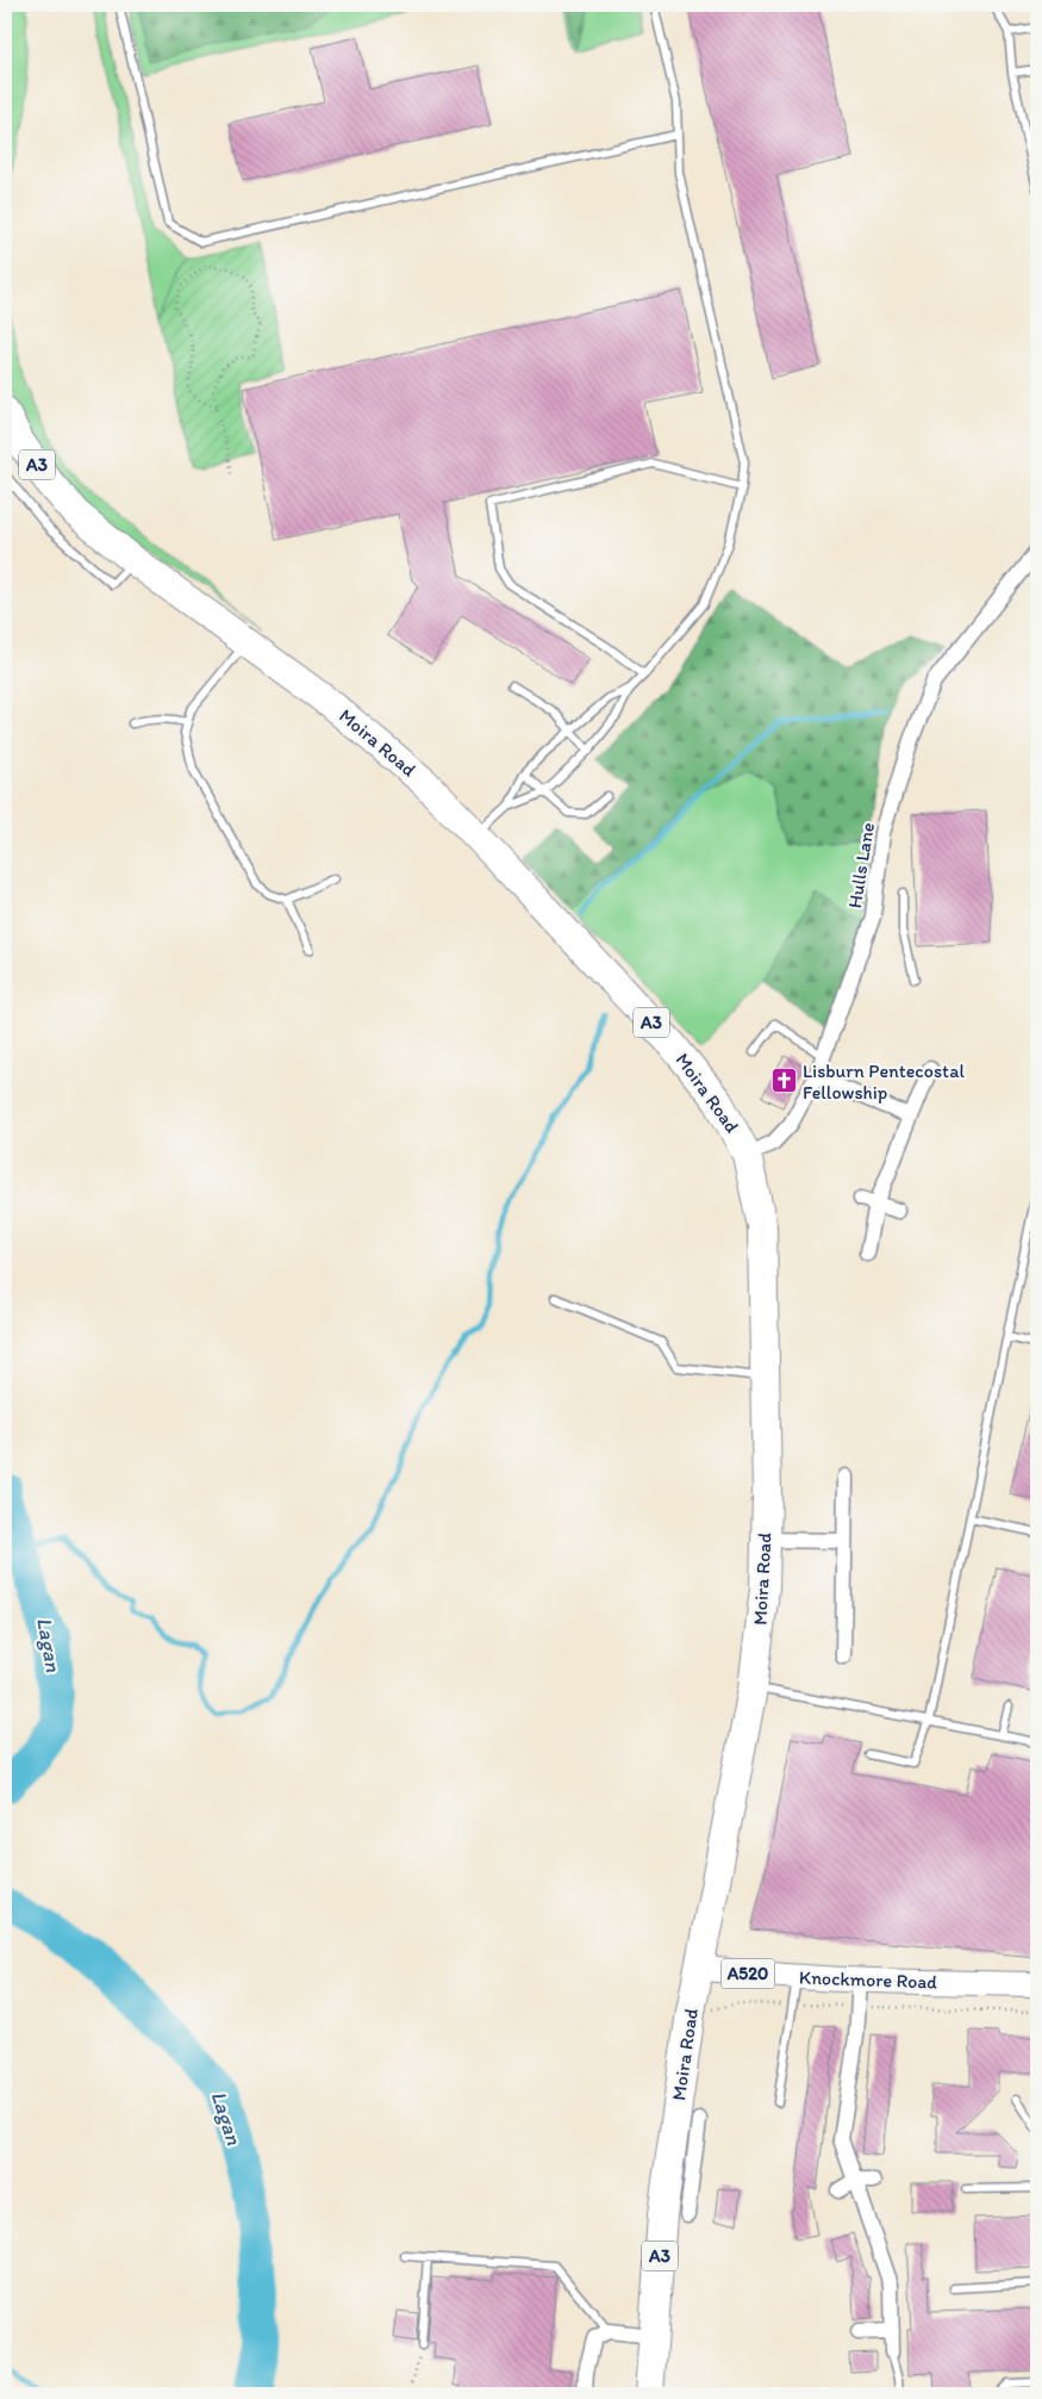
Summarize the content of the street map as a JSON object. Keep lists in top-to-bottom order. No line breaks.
{"streets":{"highway":["A3","Moira Road"],"main road":["A520","Knockmore Road"],"street":["Hulls Lane"]},"crossings":[["Moira Road","Hulls Lane"],["Moira Road","Knockmore Road"]],"water":["Lagan"],"places":{"church":["Lisburn Pentecostal Fellowship"]}}
